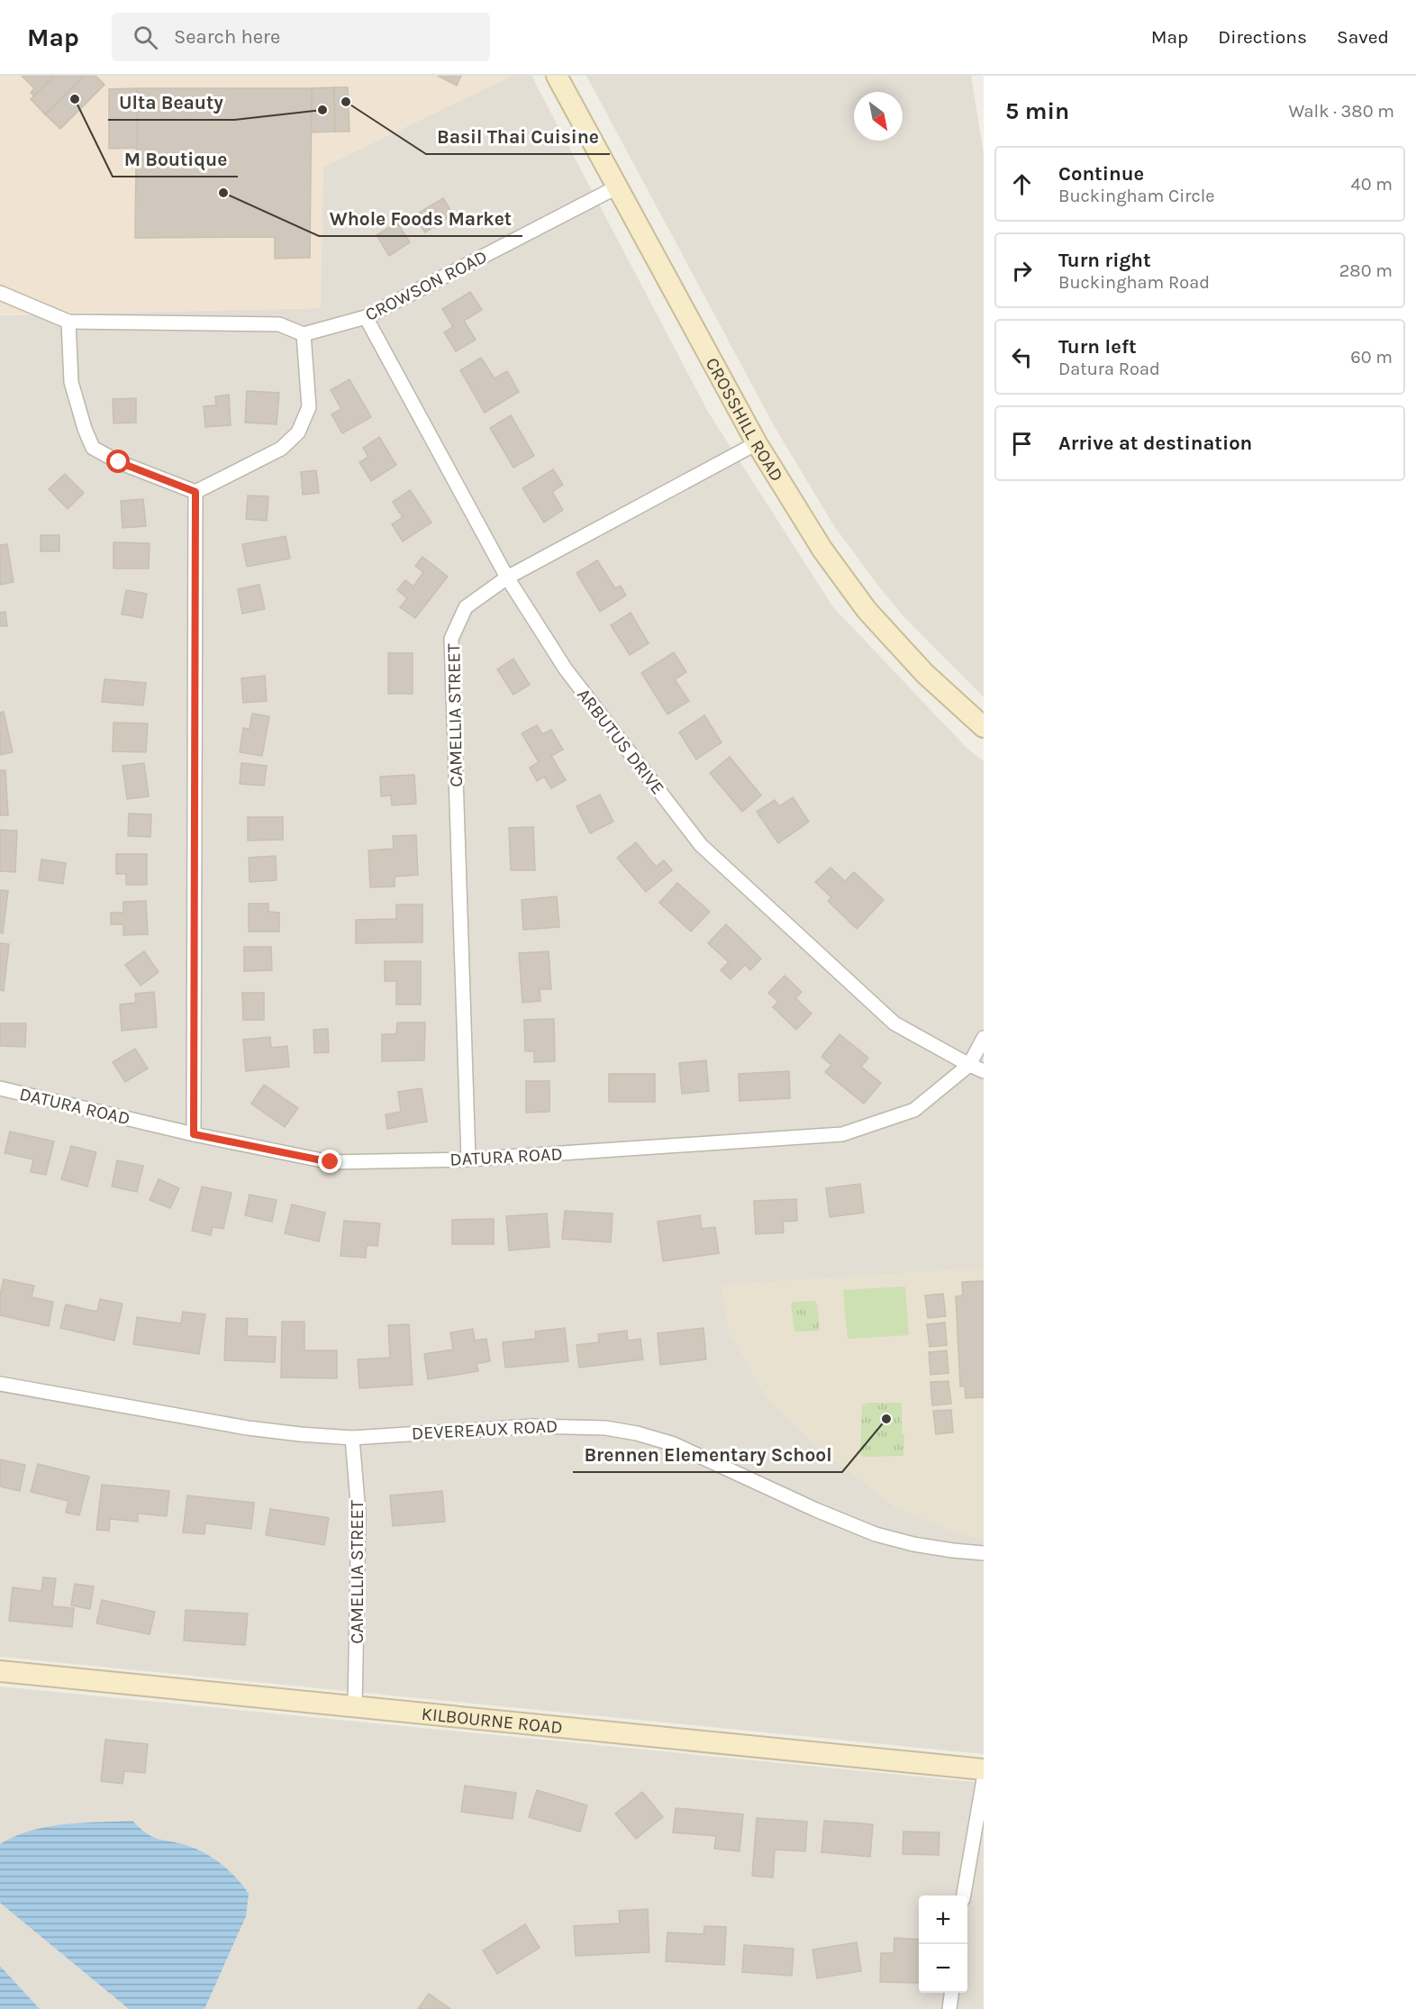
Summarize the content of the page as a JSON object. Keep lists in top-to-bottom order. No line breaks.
{"streets":{"street":["CROWSON ROAD","CROSSHILL ROAD","CAMELLIA STREET","ARBUTUS DRIVE","DATURA ROAD","DEVEREAUX ROAD","KILBOURNE ROAD"]},"crossings":[["CROWSON ROAD","CROSSHILL ROAD"],["CROWSON ROAD","ARBUTUS DRIVE"],["CROSSHILL ROAD","CAMELLIA STREET"],["CAMELLIA STREET","ARBUTUS DRIVE"],["CAMELLIA STREET","DATURA ROAD"],["CAMELLIA STREET","DEVEREAUX ROAD"],["CAMELLIA STREET","KILBOURNE ROAD"],["ARBUTUS DRIVE","DATURA ROAD"]],"places":["M Boutique","Basil Thai Cuisine","Ulta Beauty","Whole Foods Market","Brennen Elementary School"],"north":"bottom right","page":{"header":"Map","search":"Search here","nav":["Map","Directions","Saved"],"heading":["5 min","Walk · 380 m"],"list":[["Continue","Buckingham Circle","40 m"],["Turn right","Buckingham Road","280 m"],["Turn left","Datura Road","60 m"],"Arrive at destination"],"map_buttons":["+","−"]}}
